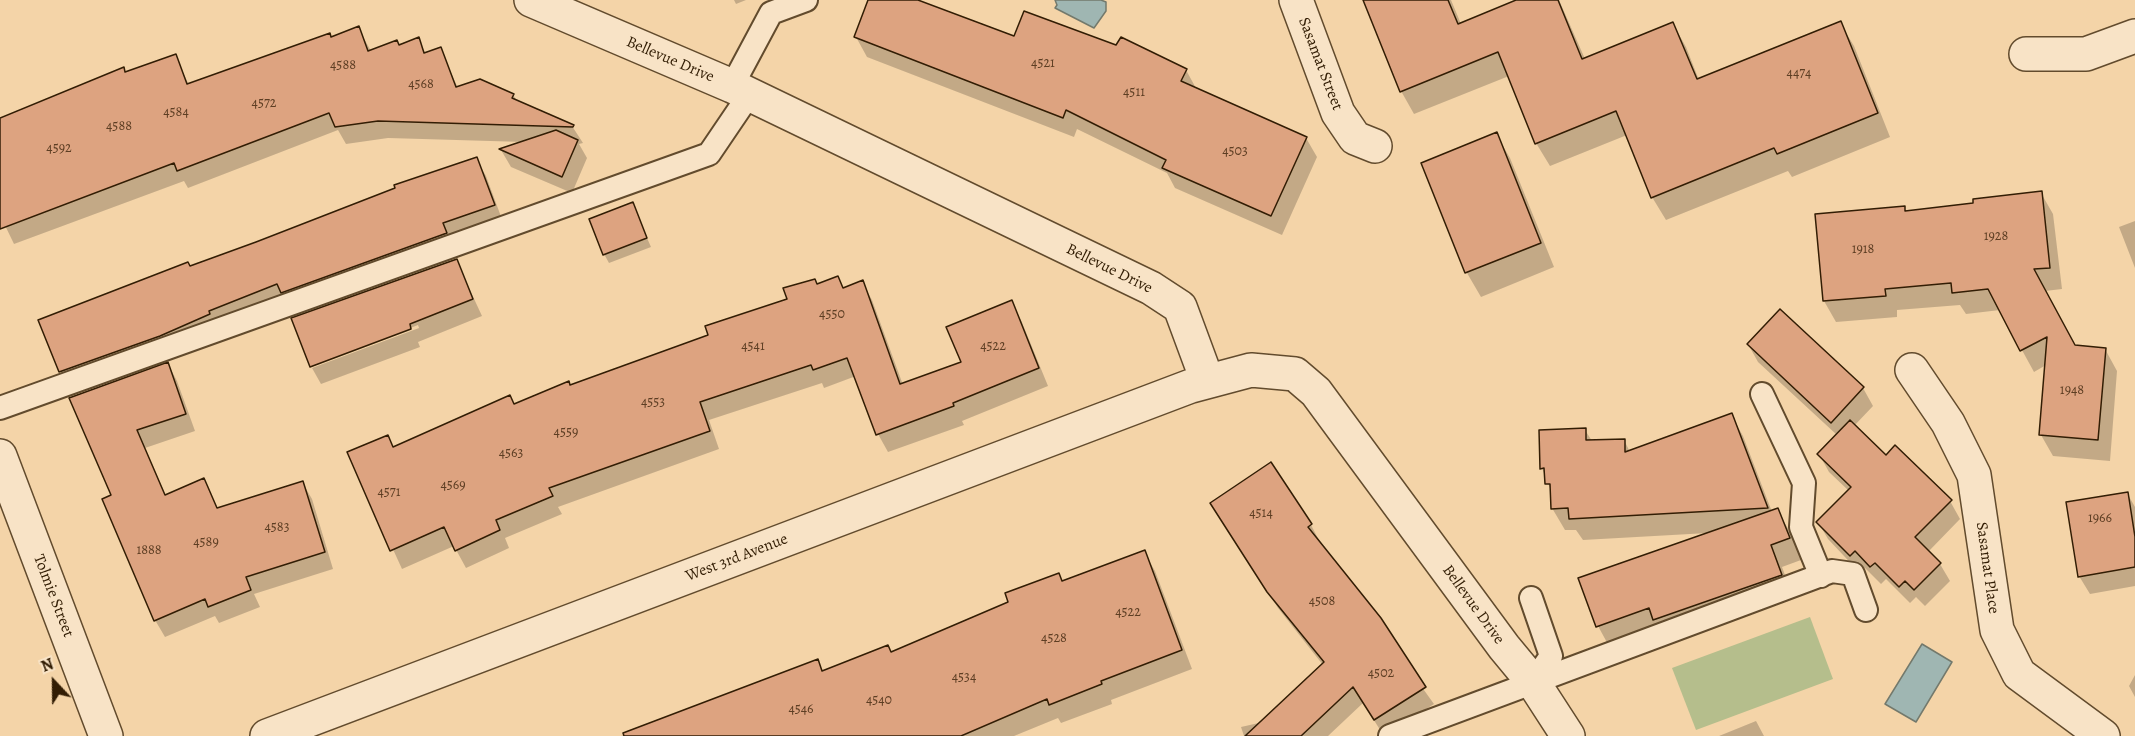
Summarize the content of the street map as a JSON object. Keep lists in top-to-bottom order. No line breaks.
{"streets":{"street":["Bellevue Drive","Sasamat Street","West 3rd Avenue","Sasamat Place","Tolmie Street"]},"crossings":[["Bellevue Drive","West 3rd Avenue"]],"house_numbers":["4521","4588","4474","4568","4511","4572","4584","4588","4592","4503","1928","1918","4550","4541","4522","1948","4553","4559","4563","4569","4571","4514","1966","4583","4589","1888","4508","4522","4528","4502","4534","4540","4546"],"north":"top"}
